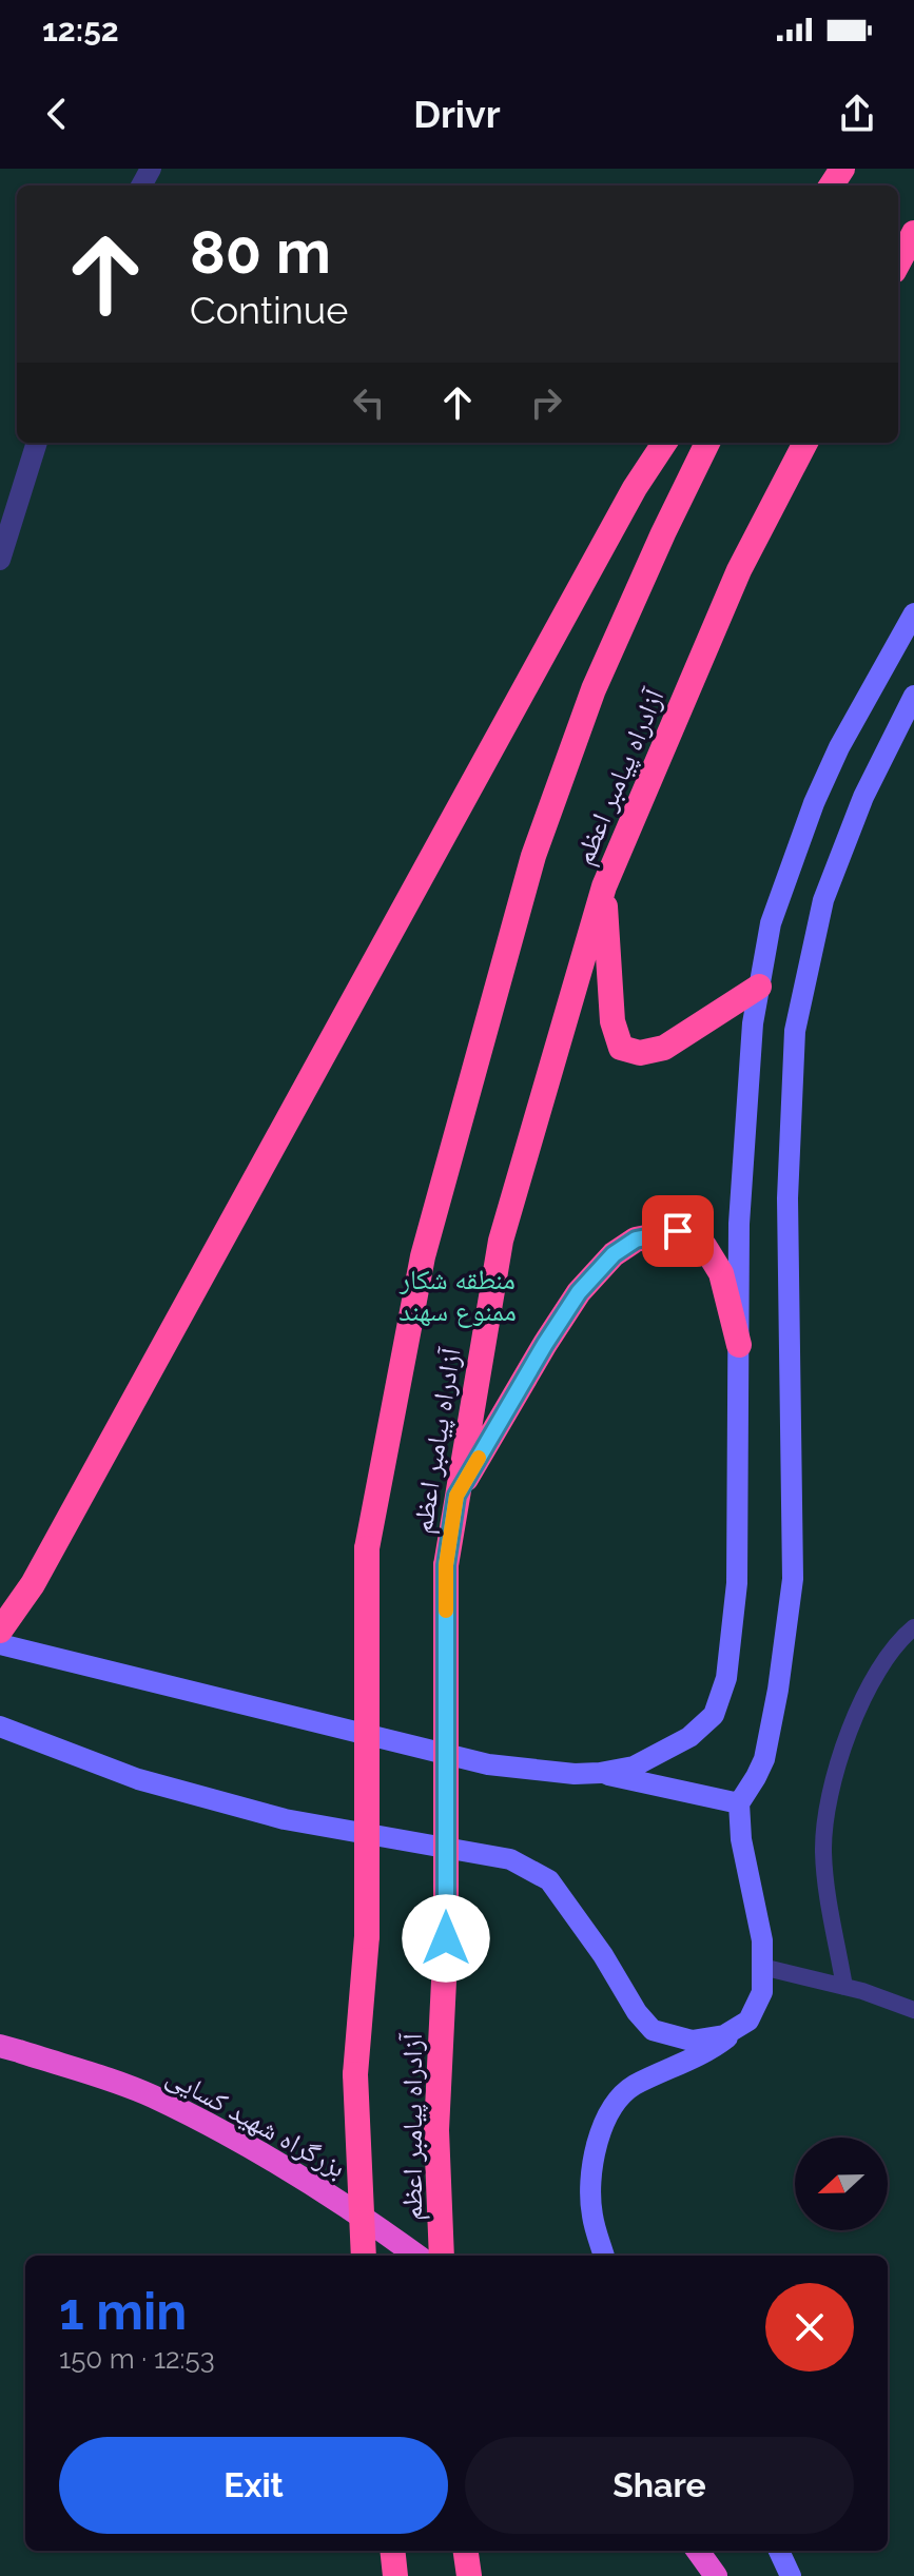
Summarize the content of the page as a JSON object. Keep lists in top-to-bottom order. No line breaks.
{"streets":{"highway":["آزادراه پیامبر اعظم","بزرگراه شهید کسایی"]},"parks":["منطقه شکار ممنوع سهند"],"north":"left","page":{"status":"12:52","header":"Drivr","turn":["80 m","Continue"],"heading":["1 min","150 m · 12:53"],"buttons":["Exit","Share"]}}
